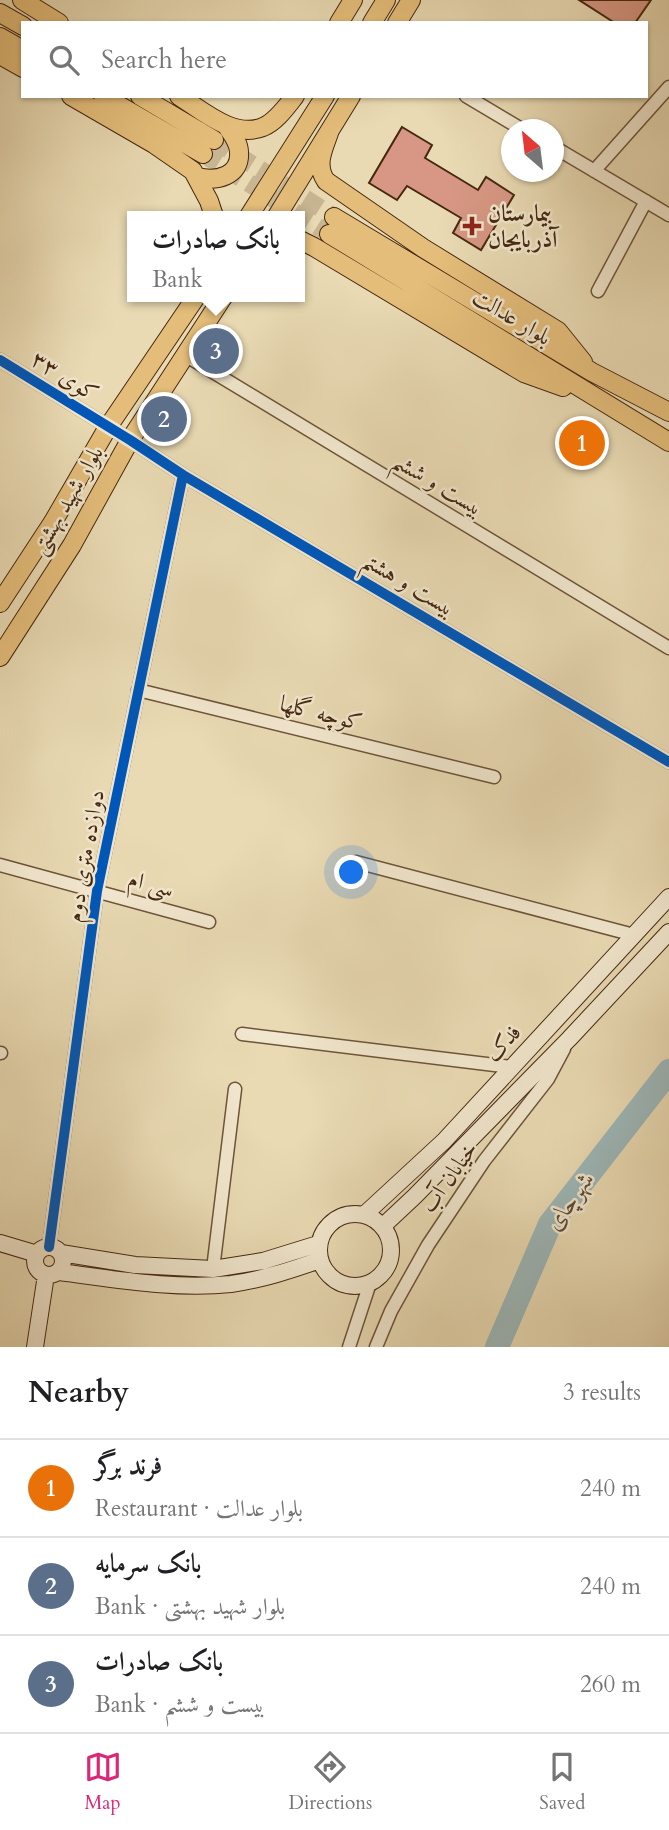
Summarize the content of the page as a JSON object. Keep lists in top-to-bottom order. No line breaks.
{"streets":{"main road":["بلوار عدالت","بلوار شهید بهشتی"],"street":["کوی ۳۳","بیست و ششم","بیست و هشتم","کوچه گلها","دوازده متری دوم","سی ام","فدک","خیابان آب"]},"crossings":[["کوی ۳۳","بلوار شهید بهشتی"],["کوی ۳۳","بیست و هشتم"],["بیست و ششم","بلوار شهید بهشتی"],["بلوار شهید بهشتی","بیست و هشتم"],["بیست و هشتم","دوازده متری دوم"],["کوچه گلها","دوازده متری دوم"],["دوازده متری دوم","سی ام"],["فدک","خیابان آب"]],"water":["شهرچای"],"places":{"health":["بیمارستان آذربایجان"]},"north":"top left","page":{"search":"Search here","popup":["بانک صادرات","Bank"],"pins":["3","2","1"],"heading":["Nearby","3 results"],"list":[{"mark":"1","name":"فرند برگر","note":"Restaurant · بلوار عدالت","value":"240 m"},{"mark":"2","name":"بانک سرمایه","note":"Bank · بلوار شهید بهشتی","value":"240 m"},{"mark":"3","name":"بانک صادرات","note":"Bank · بیست و ششم","value":"260 m"}],"nav":["Map","Directions","Saved"]}}
